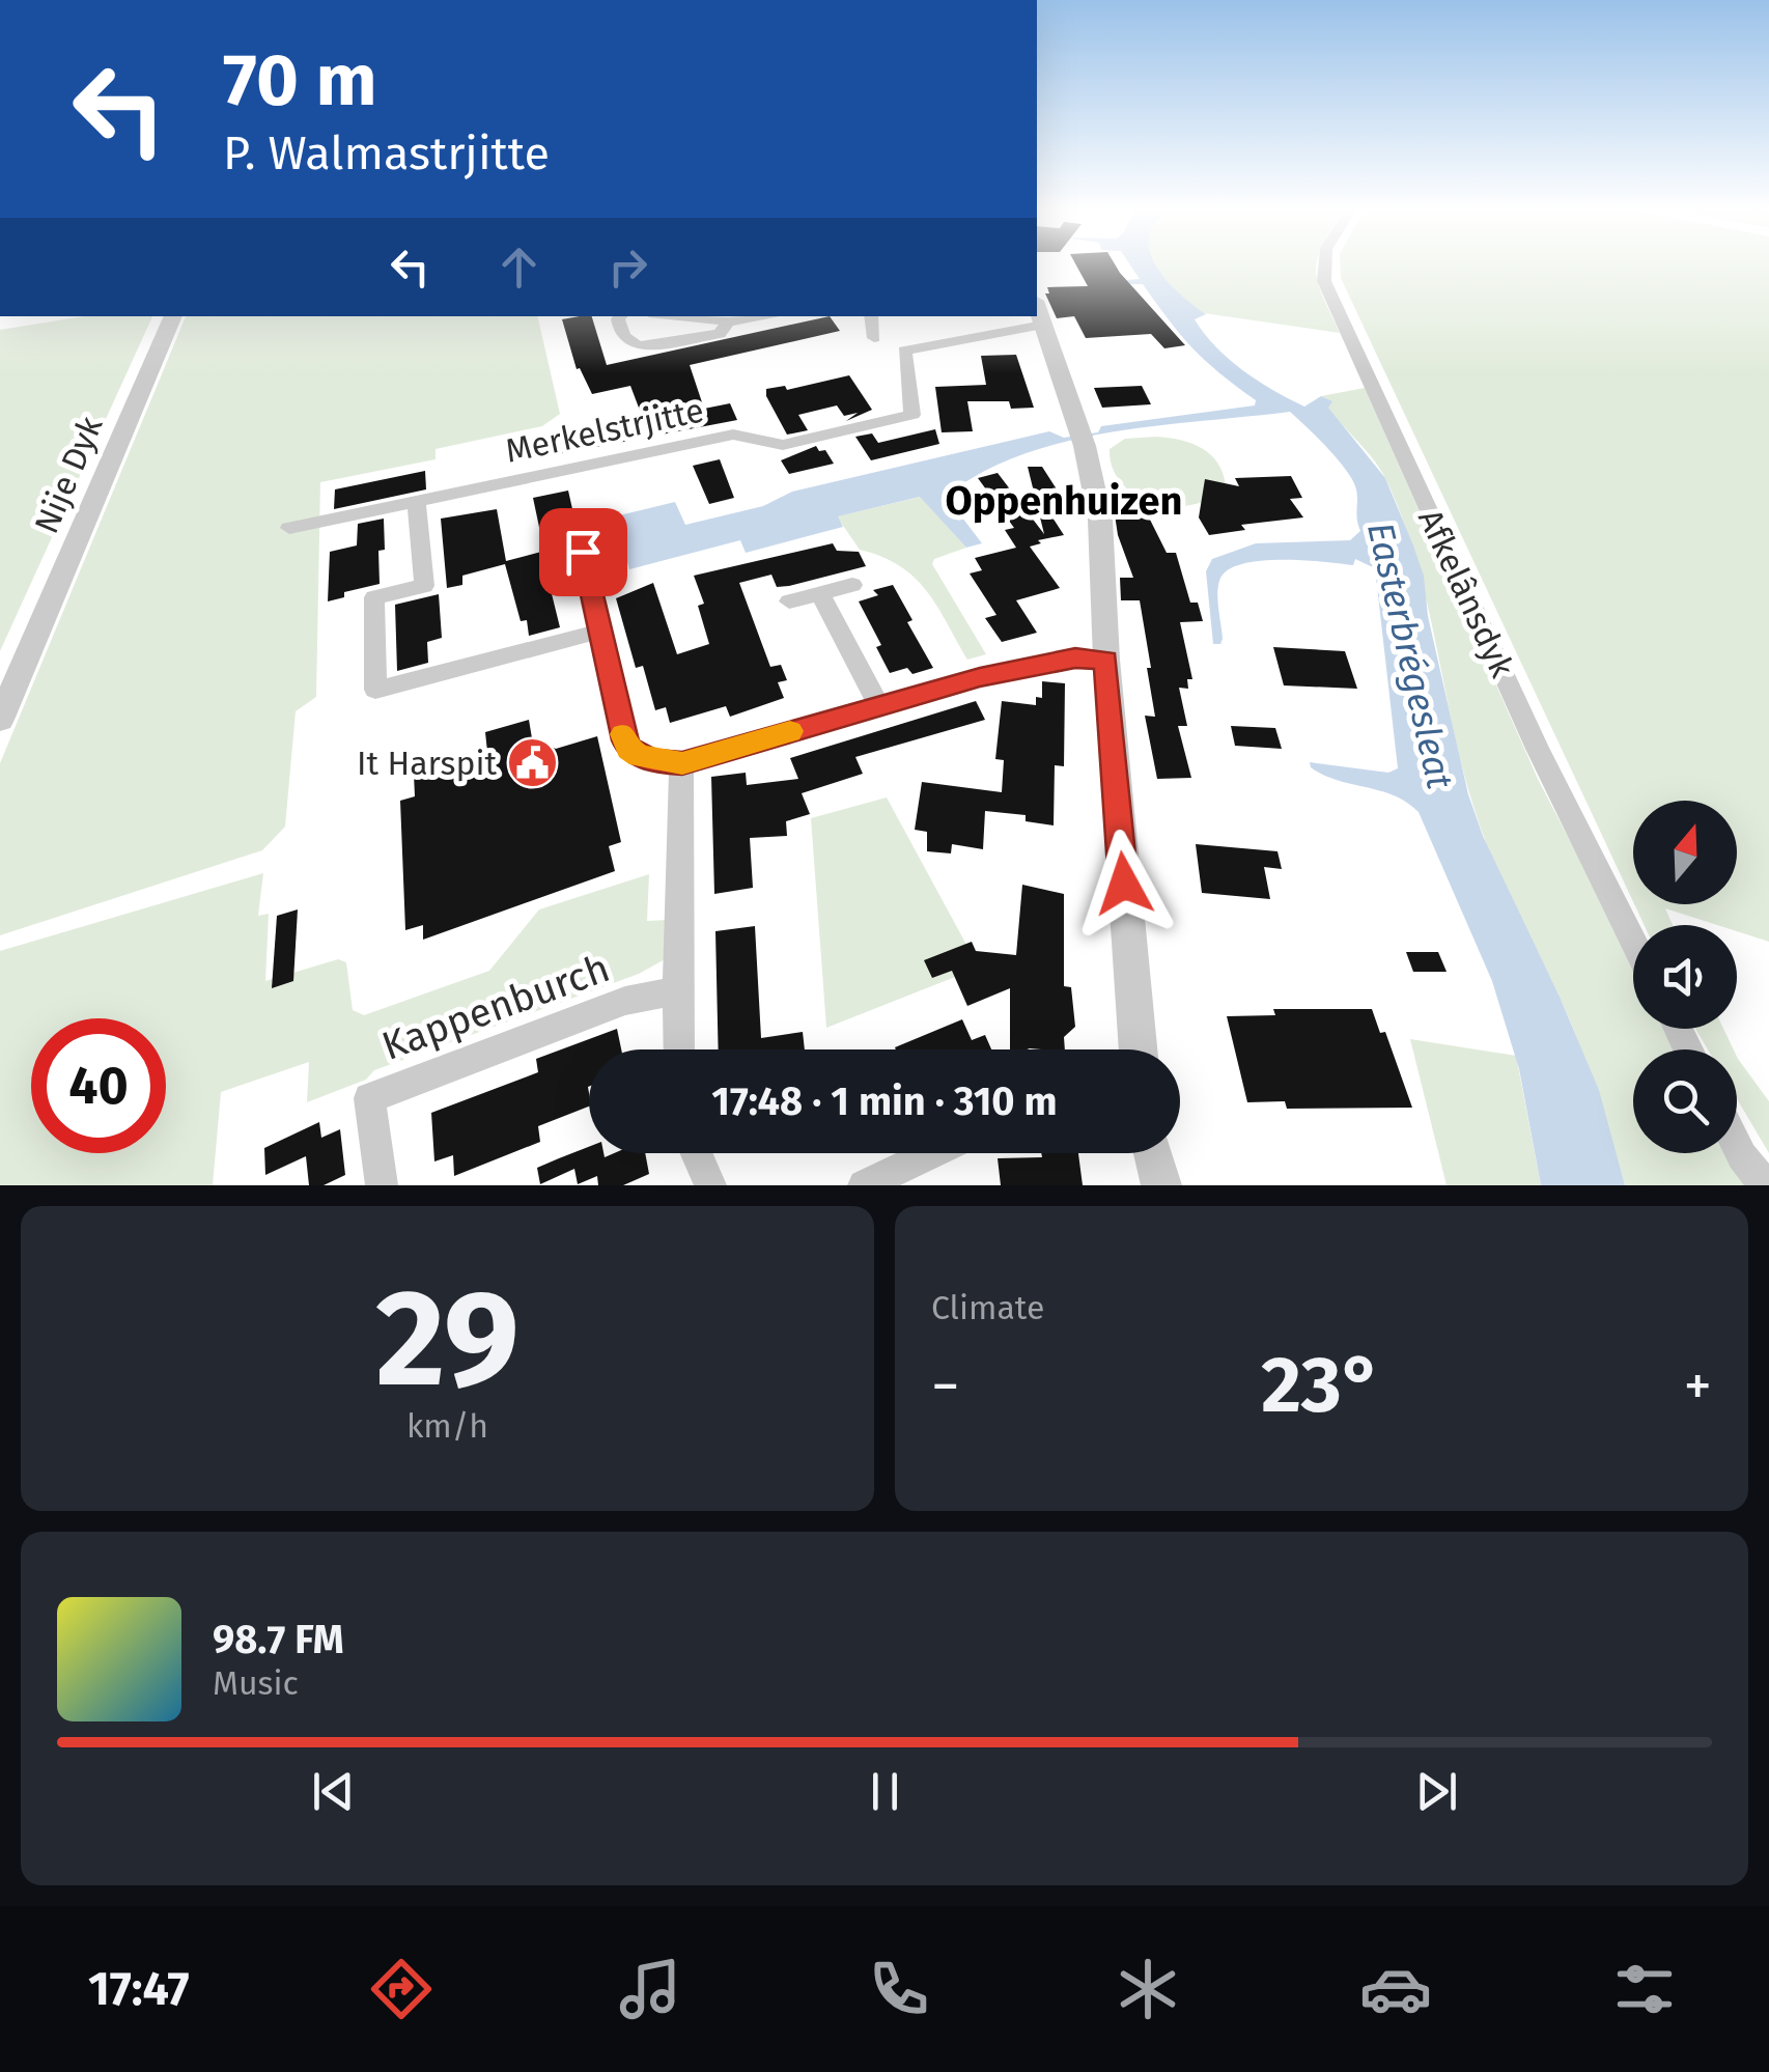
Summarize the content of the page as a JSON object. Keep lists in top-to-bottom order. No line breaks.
{"streets":{"street":["Merkelstrjitte","Nije Dyk","Afkelânsdyk","Kappenburch"]},"districts":["Oppenhuizen"],"water":["Easterbrégesleat"],"places":{"public building":["It Harspit"]},"north":"top","page":{"turn":["70 m","P. Walmastrjitte"],"limit":"40","trip":"17:48 · 1 min · 310 m","tile":[["29","km/h"],"Climate"],"heat":["−","23°","+"],"song":["98.7 FM","Music"],"tabs":"17:47"}}
